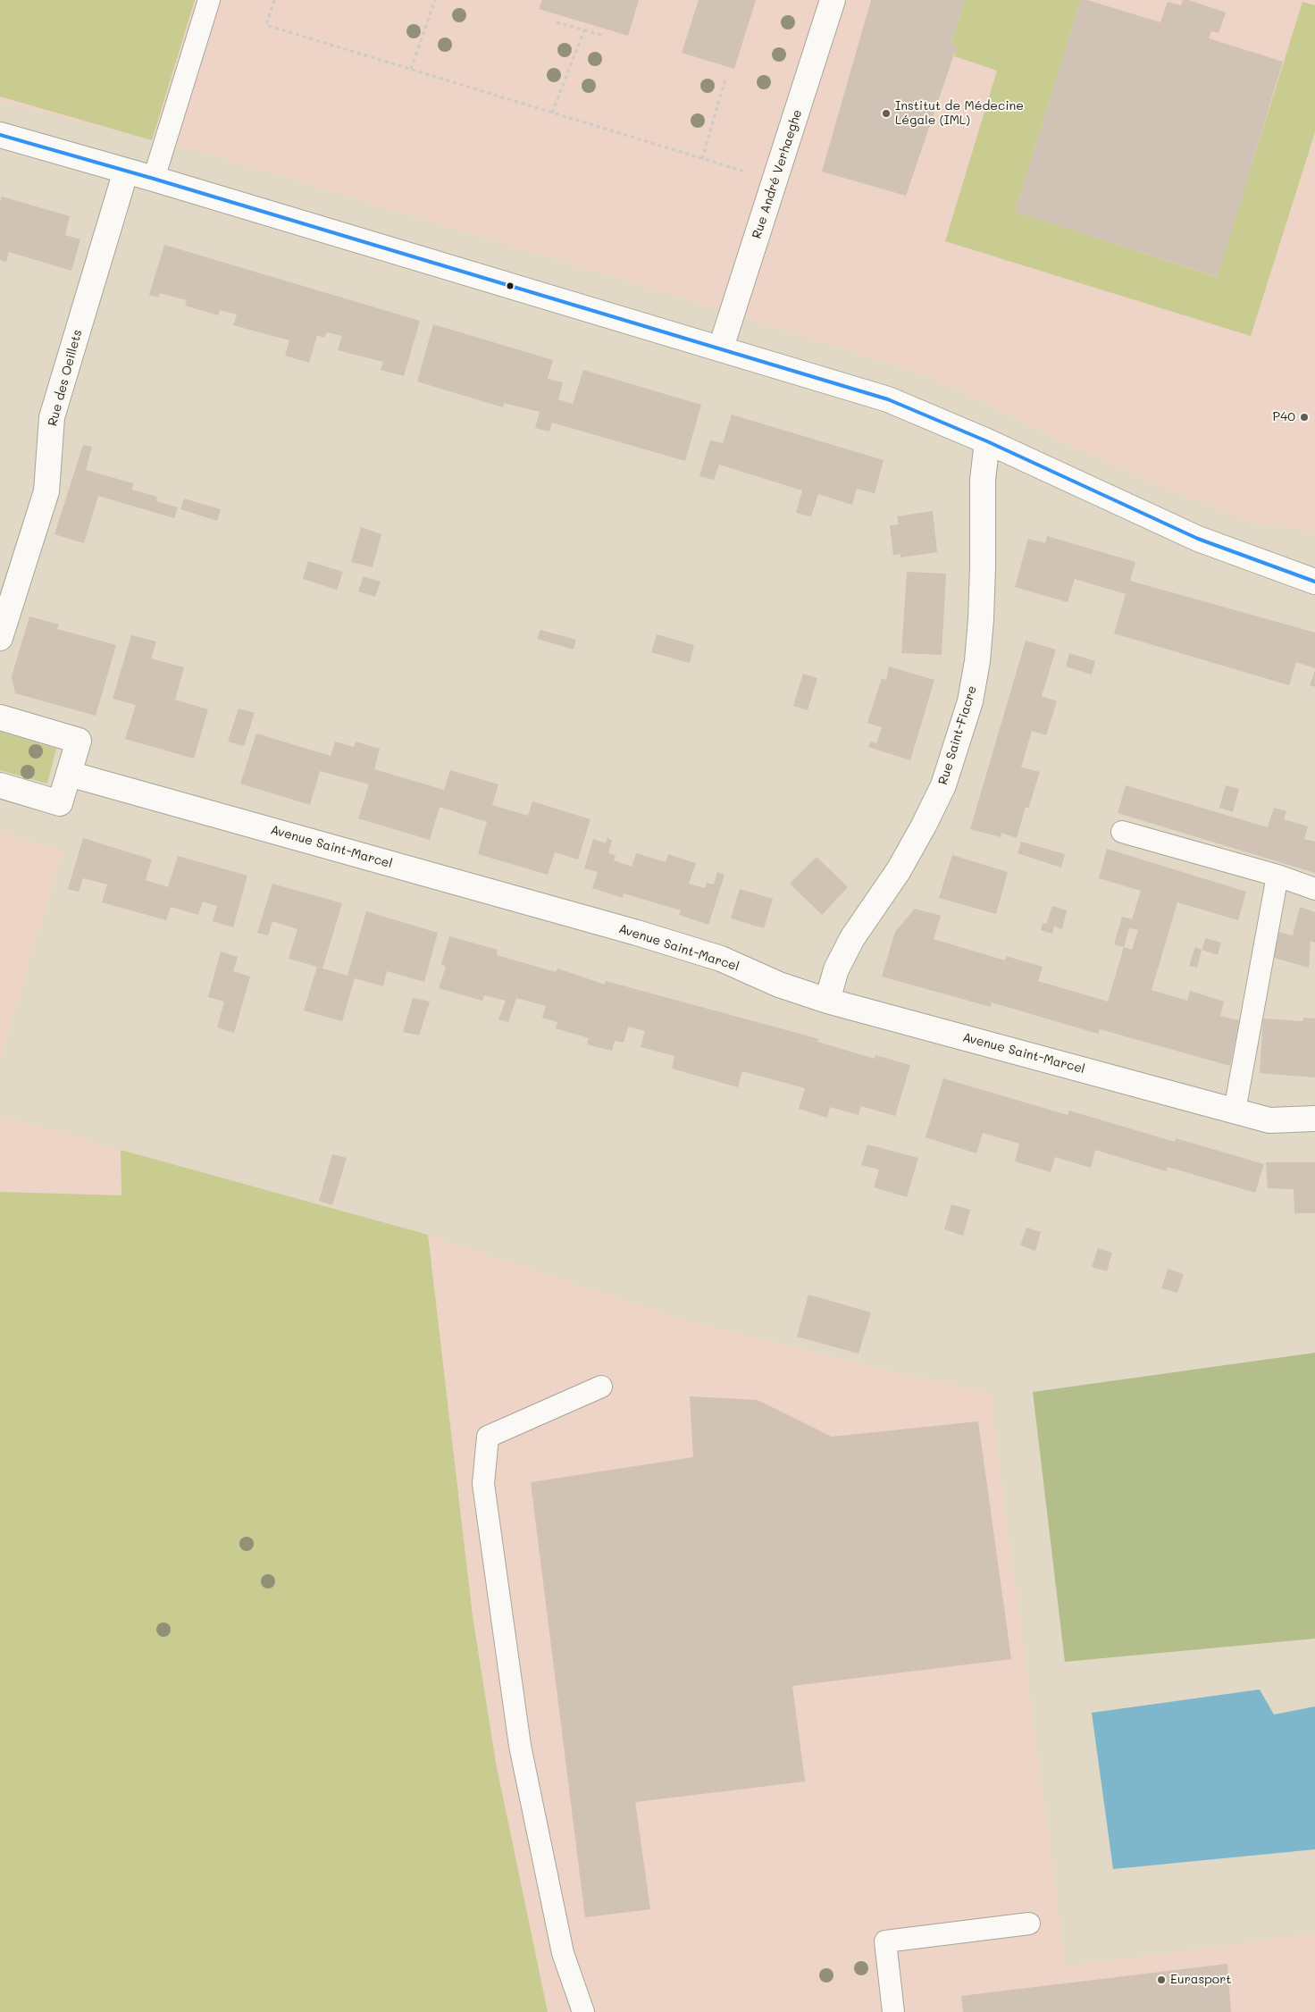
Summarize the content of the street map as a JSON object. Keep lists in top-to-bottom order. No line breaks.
{"streets":{"street":["Rue André Verhaeghe","Rue des Oeillets","Rue Saint-Fiacre","Avenue Saint-Marcel"]},"crossings":[["Rue Saint-Fiacre","Avenue Saint-Marcel"]],"places":["Institut de Médecine Légale (IML)","P40","Eurasport"]}
